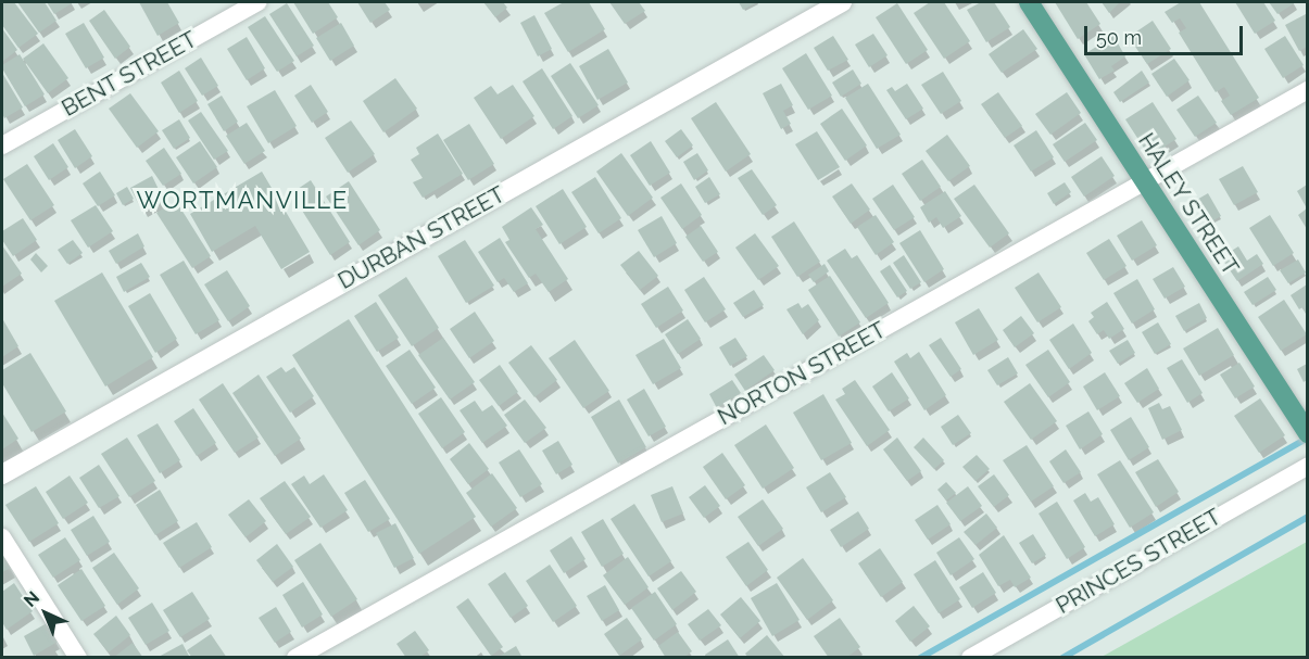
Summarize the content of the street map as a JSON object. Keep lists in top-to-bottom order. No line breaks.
{"streets":{"main road":["HALEY STREET"],"street":["BENT STREET","DURBAN STREET","NORTON STREET","PRINCES STREET"]},"crossings":[["HALEY STREET","NORTON STREET"]],"districts":["WORTMANVILLE"],"scale_bar":"50 m","north":"top left"}
